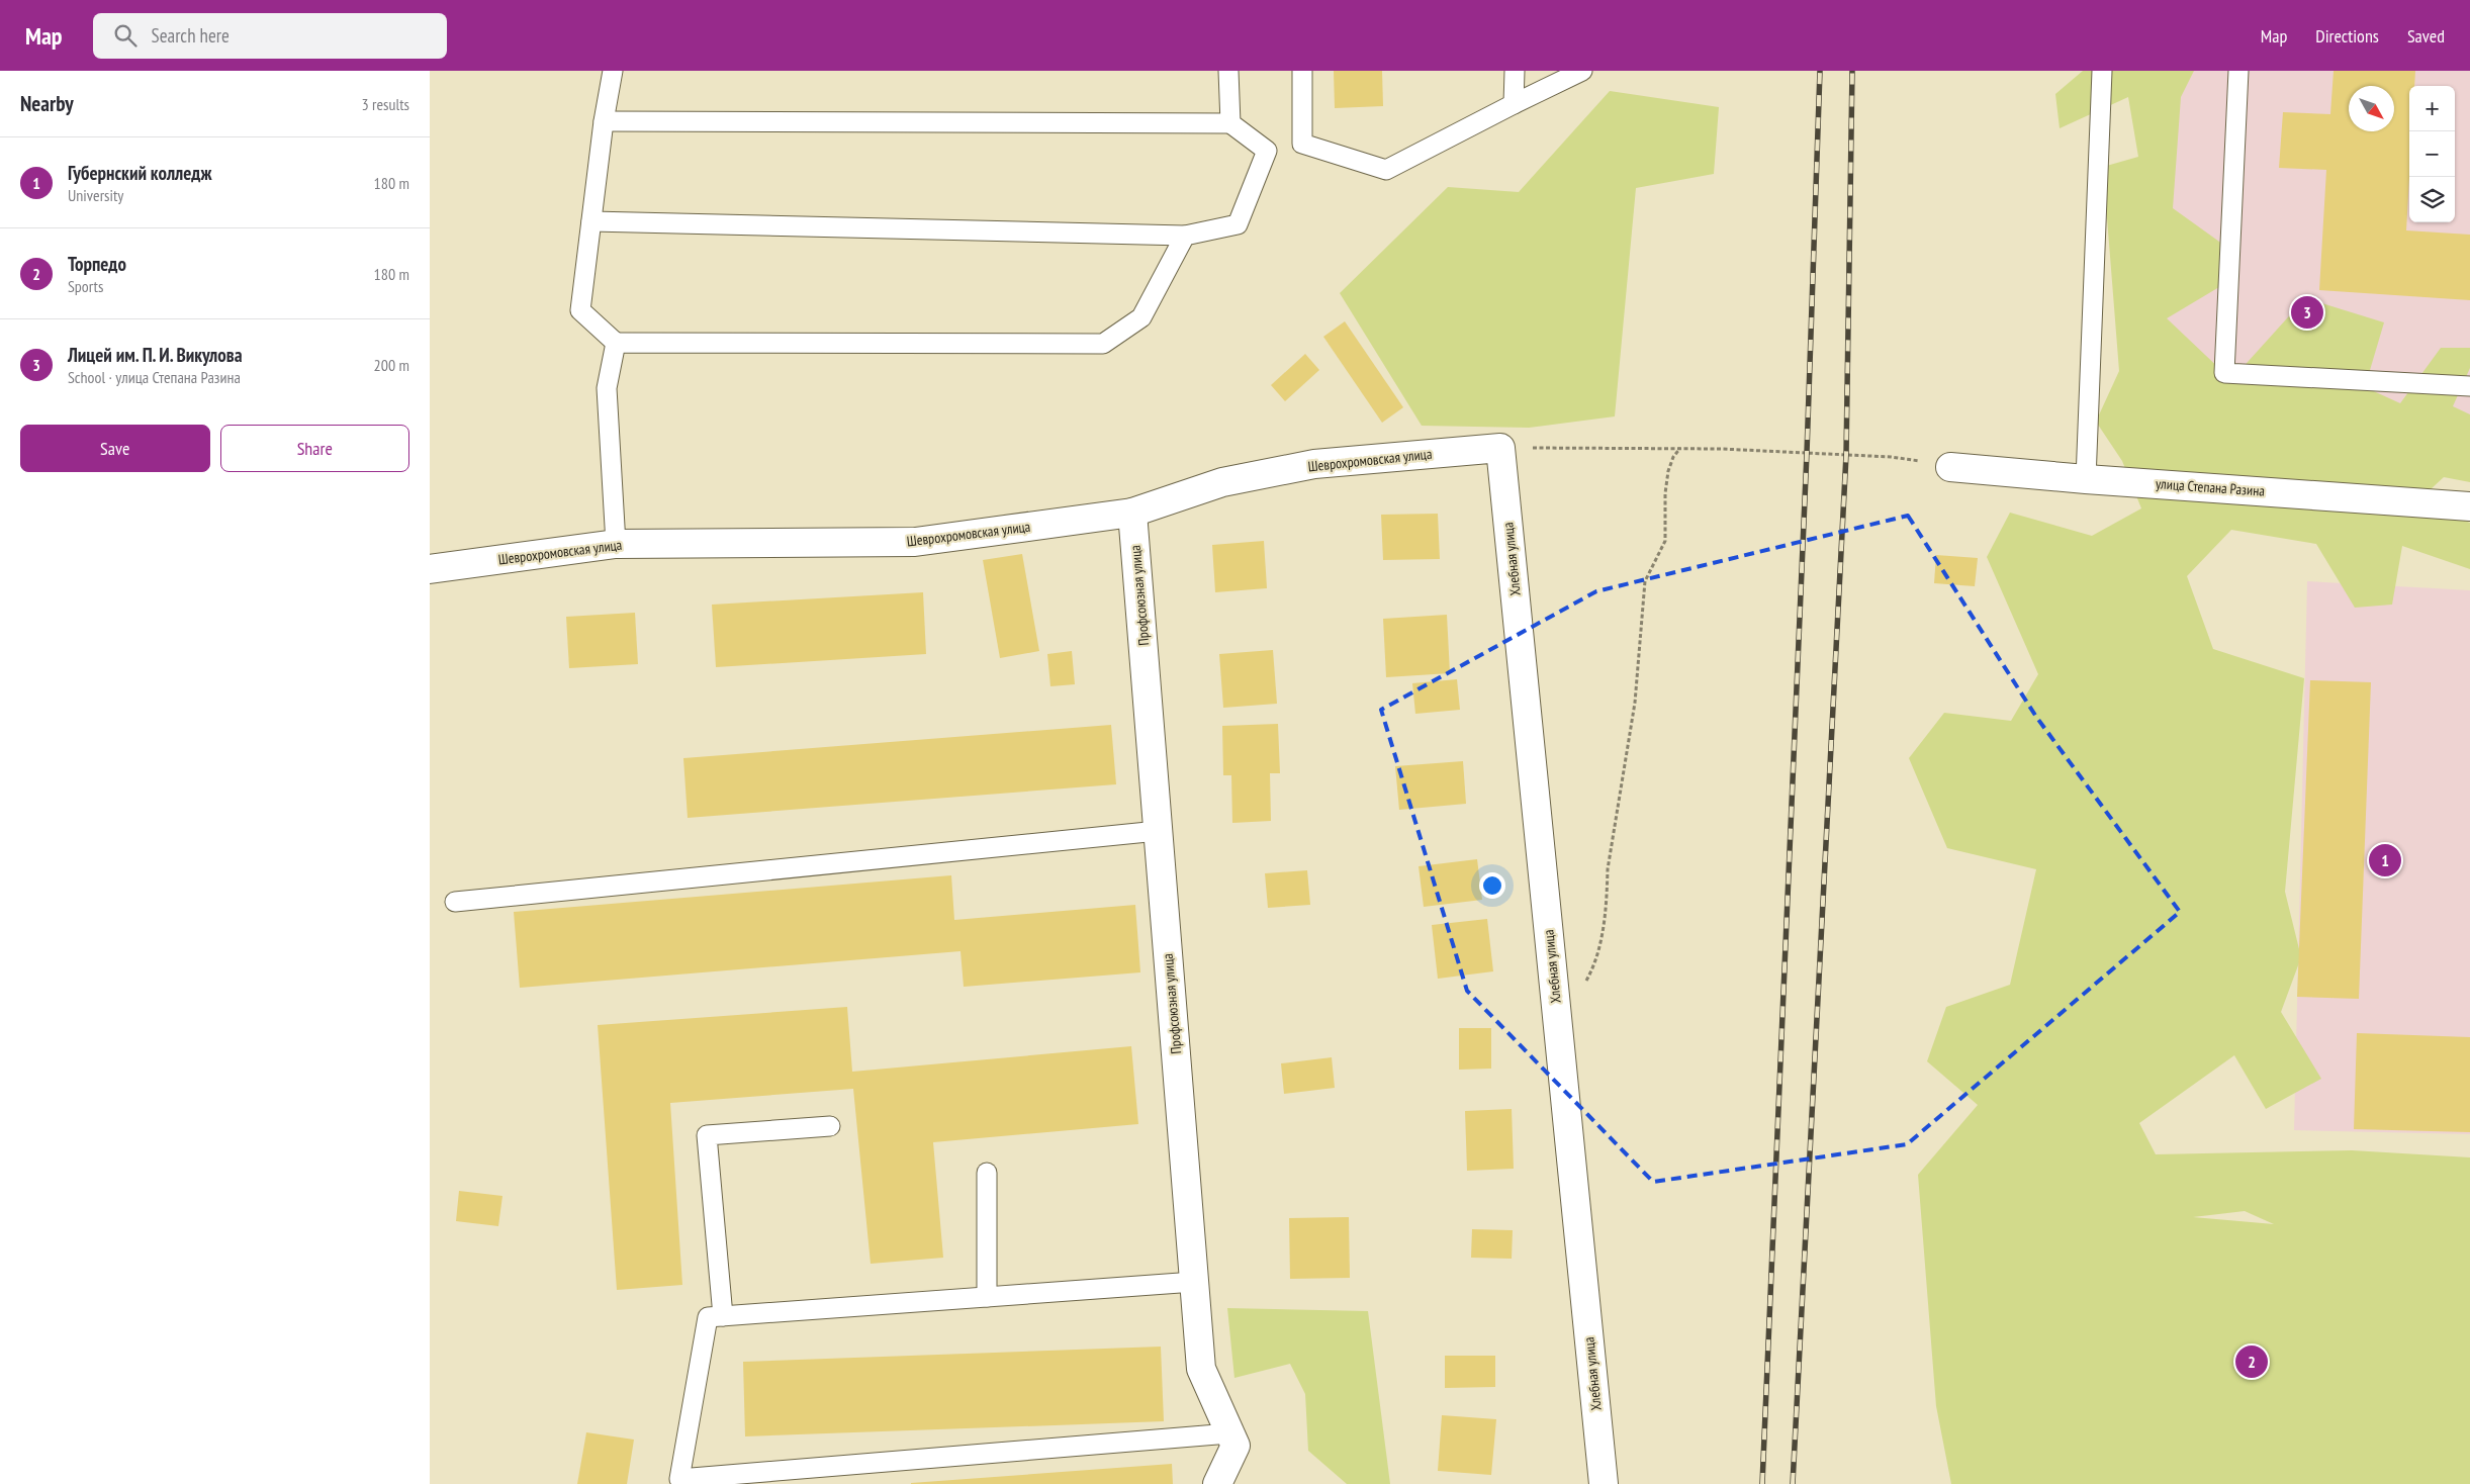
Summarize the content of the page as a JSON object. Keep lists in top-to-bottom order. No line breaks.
{"streets":{"street":["Шеврохромовская улица","улица Степана Разина","Хлебная улица","Профсоюзная улица"]},"crossings":[["Шеврохромовская улица","Хлебная улица"],["Шеврохромовская улица","Профсоюзная улица"]],"north":"bottom right","page":{"header":"Map","search":"Search here","nav":["Map","Directions","Saved"],"heading":["Nearby","3 results"],"map_buttons":["+","−"],"list":[{"mark":"1","name":"Губернский колледж","note":"University","value":"180 m"},{"mark":"2","name":"Торпедо","note":"Sports","value":"180 m"},{"mark":"3","name":"Лицей им. П. И. Викулова","note":"School · улица Степана Разина","value":"200 m"}],"pins":["3","1","2"],"buttons":["Save","Share"]}}
